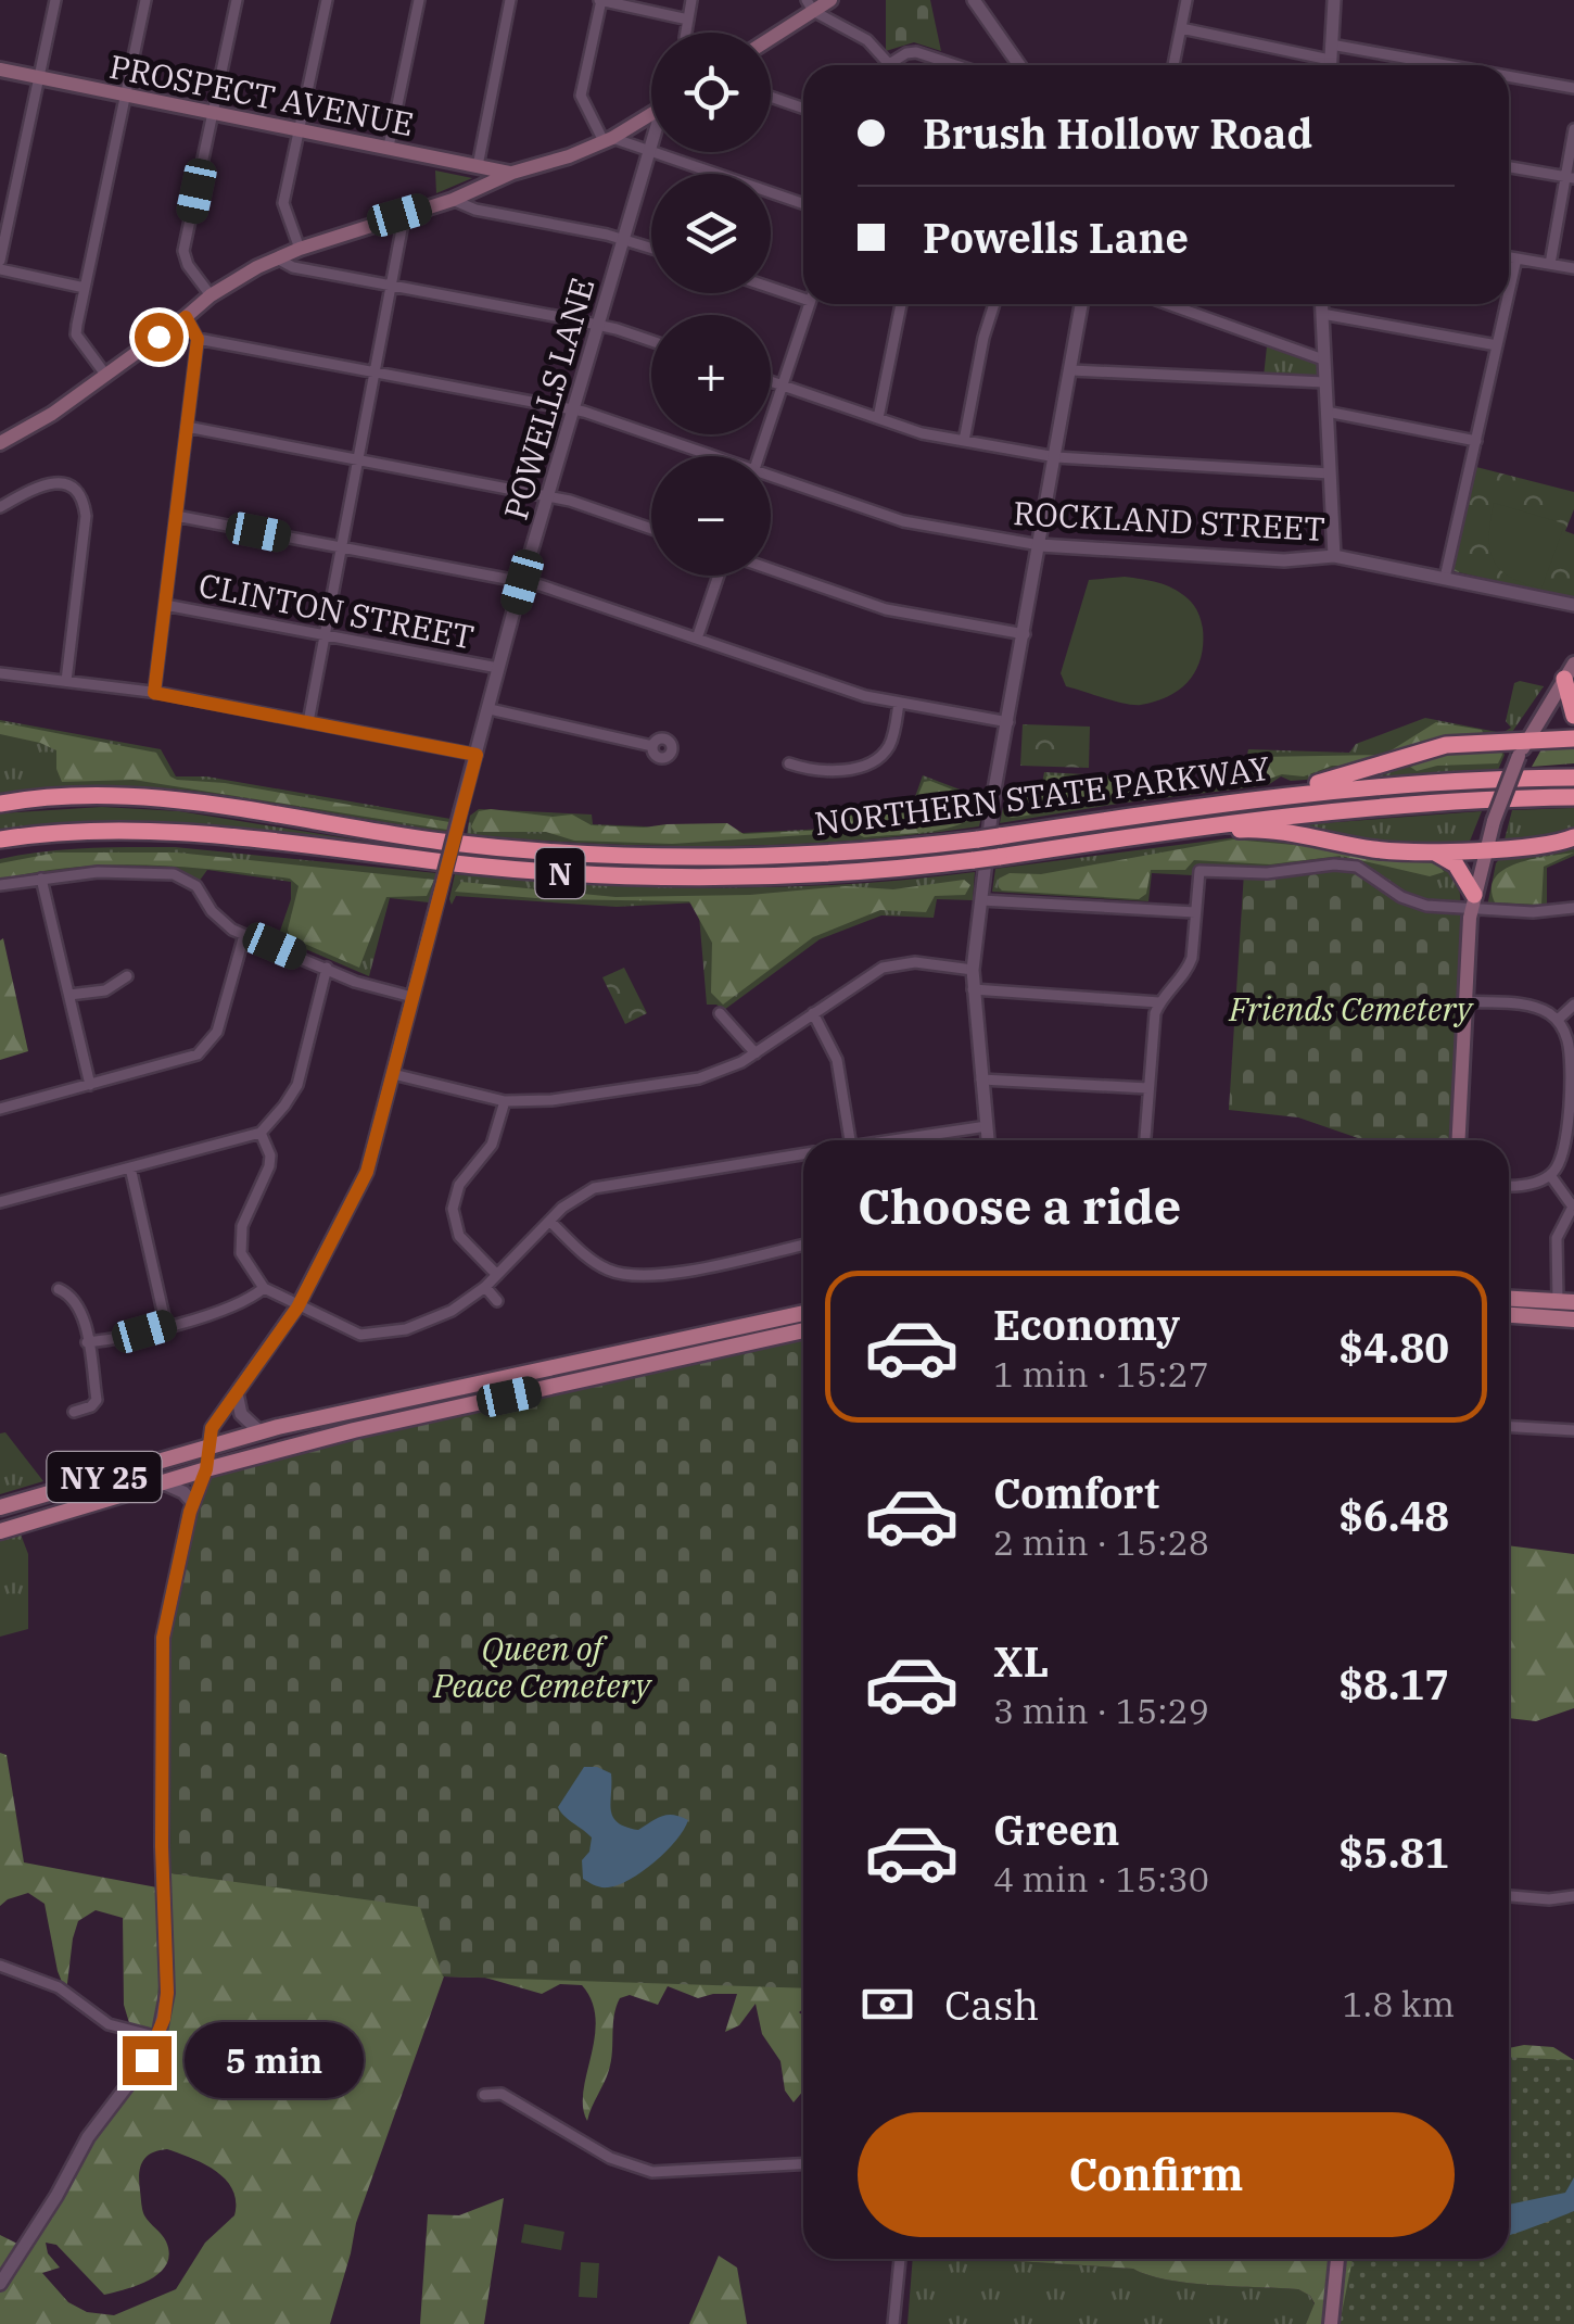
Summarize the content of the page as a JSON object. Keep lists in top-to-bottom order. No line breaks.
{"streets":{"highway":["NORTHERN STATE PARKWAY","N"],"main road":["PROSPECT AVENUE","NY 25"],"street":["POWELLS LANE","ROCKLAND STREET","CLINTON STREET"]},"crossings":[["POWELLS LANE","ROCKLAND STREET"],["POWELLS LANE","CLINTON STREET"],["POWELLS LANE","NY 25"]],"parks":["Friends Cemetery","Queen of Peace Cemetery"],"page":{"map_buttons":["+","−"],"banner":["Brush Hollow Road","Powells Lane"],"heading":"Choose a ride","list":[{"name":"Economy","note":"1 min · 15:27","value":"$4.80"},{"name":"Comfort","note":"2 min · 15:28","value":"$6.48"},{"name":"XL","note":"3 min · 15:29","value":"$8.17"},{"name":"Green","note":"4 min · 15:30","value":"$5.81"}],"pay":["Cash","1.8 km"],"bubble":"5 min","buttons":"Confirm"}}
